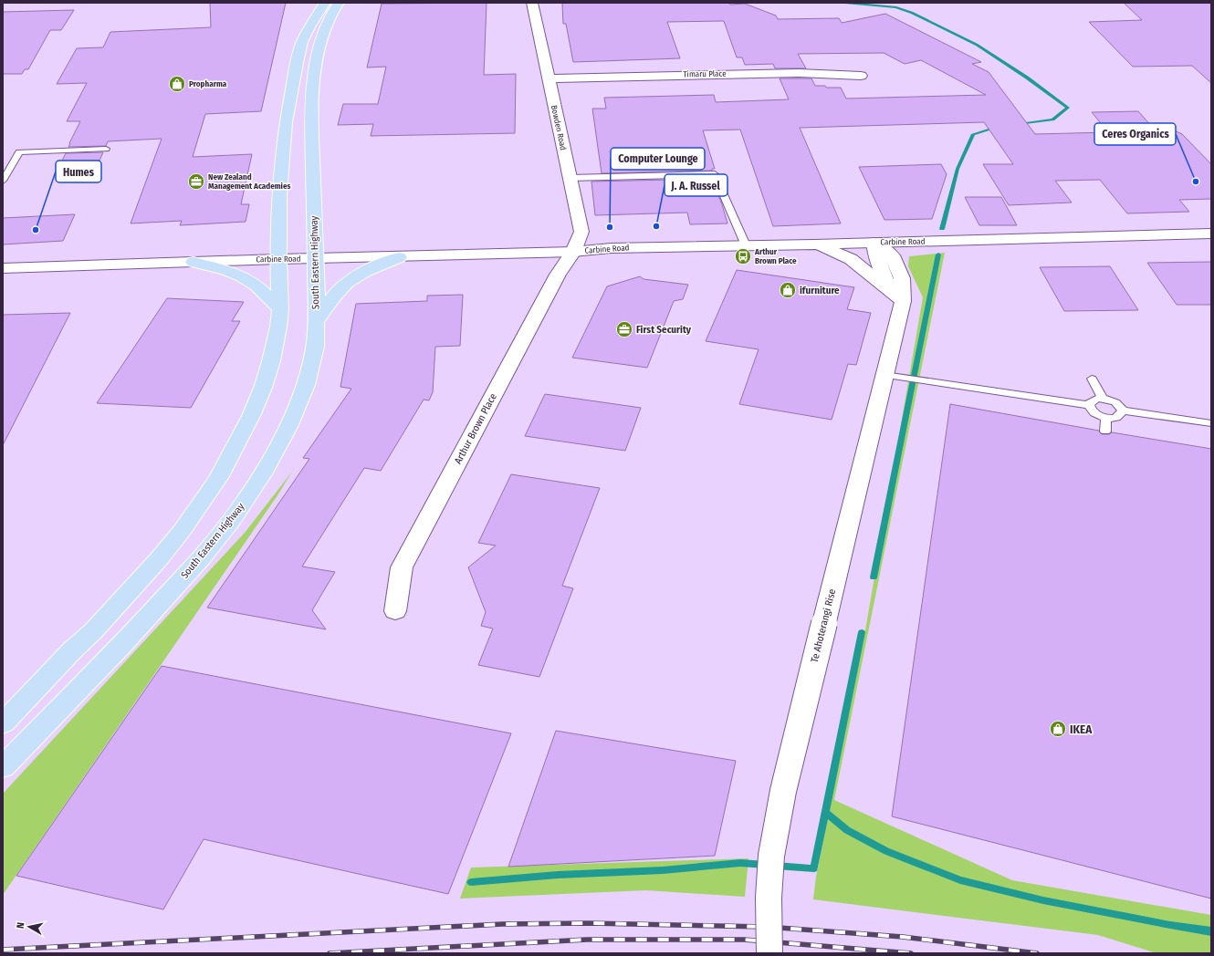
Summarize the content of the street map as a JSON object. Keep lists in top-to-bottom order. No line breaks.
{"streets":{"main road":["South Eastern Highway"],"street":["Timaru Place","Bowden Road","Carbine Road","Arthur Brown Place","Te Ahoterangi Rise"]},"crossings":[["Timaru Place","Bowden Road"],["Bowden Road","Carbine Road"],["Bowden Road","Arthur Brown Place"],["Carbine Road","South Eastern Highway"],["Carbine Road","Arthur Brown Place"]],"places":{"shop":["Propharma","ifurniture","IKEA"],"office":["New Zealand Management Academies","First Security"],"other":["Ceres Organics","J. A. Russel","Computer Lounge","Humes"],"bus stop":["Arthur Brown Place"]},"north":"left"}
